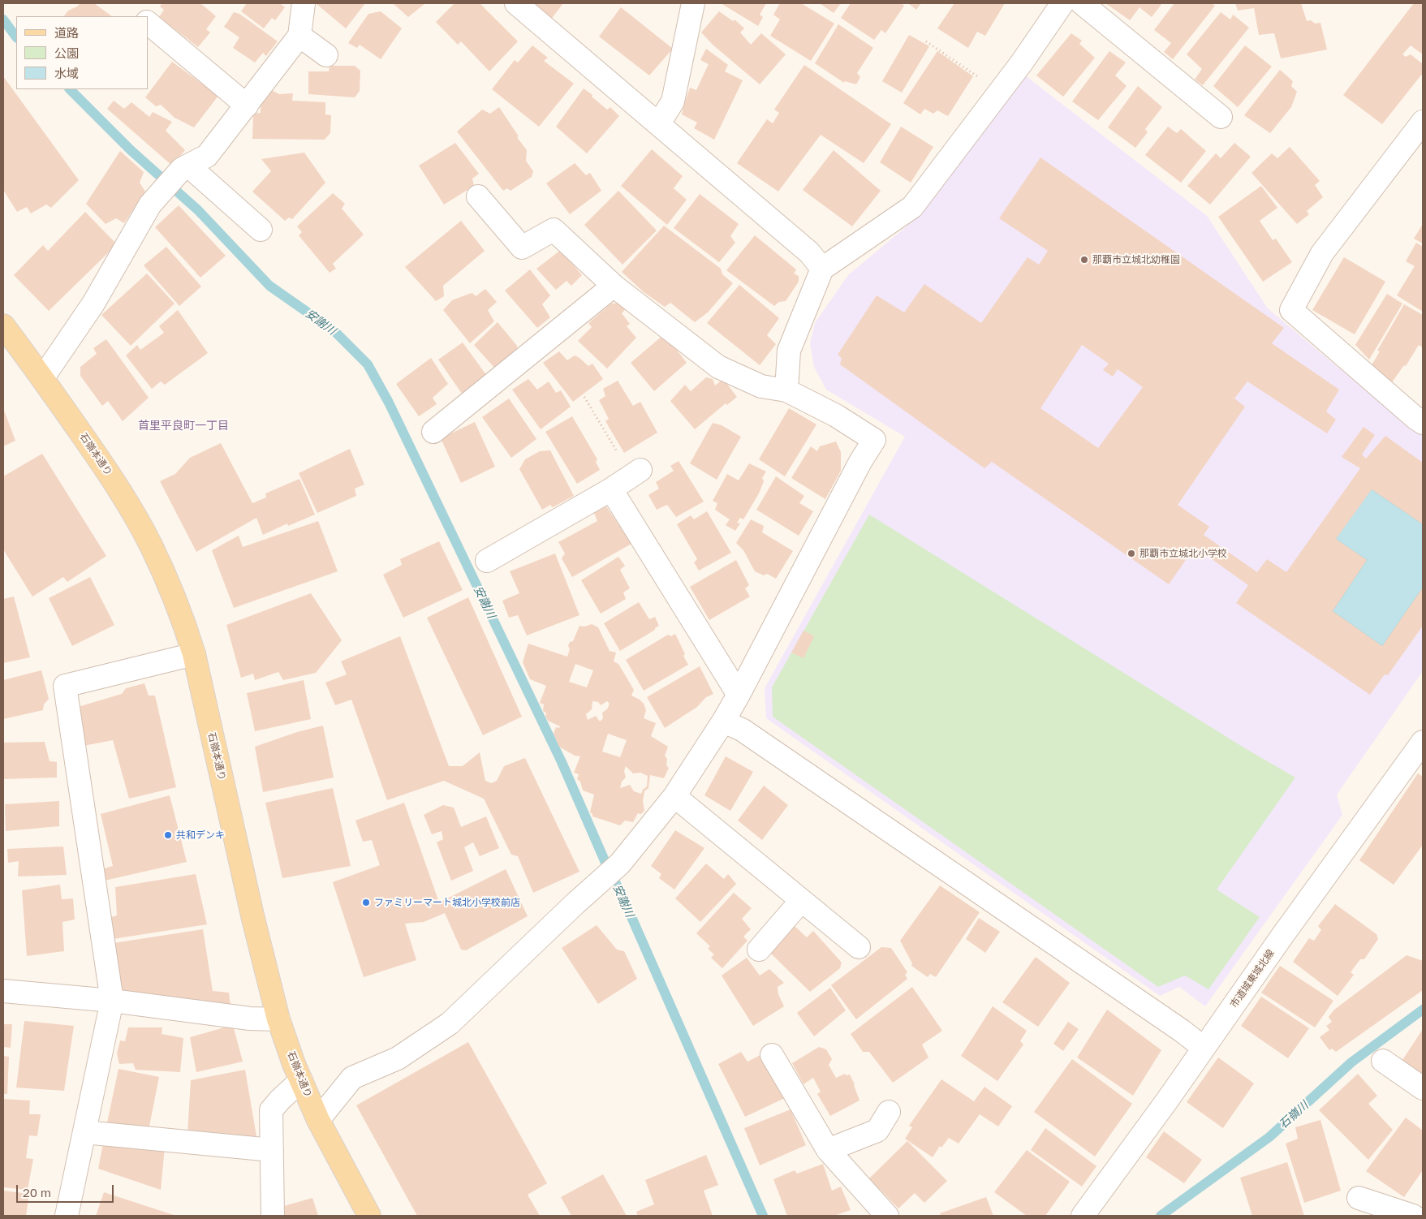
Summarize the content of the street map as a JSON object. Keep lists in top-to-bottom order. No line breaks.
{"streets":{"main road":["石嶺本通り"],"street":["市道城東城北線"]},"districts":["首里平良町一丁目"],"water":["安謝川","石嶺川"],"places":["那覇市立城北幼稚園","那覇市立城北小学校","共和デンキ","ファミリーマート城北小学校前店"],"legend":["道路","公園","水域"],"scale_bar":"20 m"}
